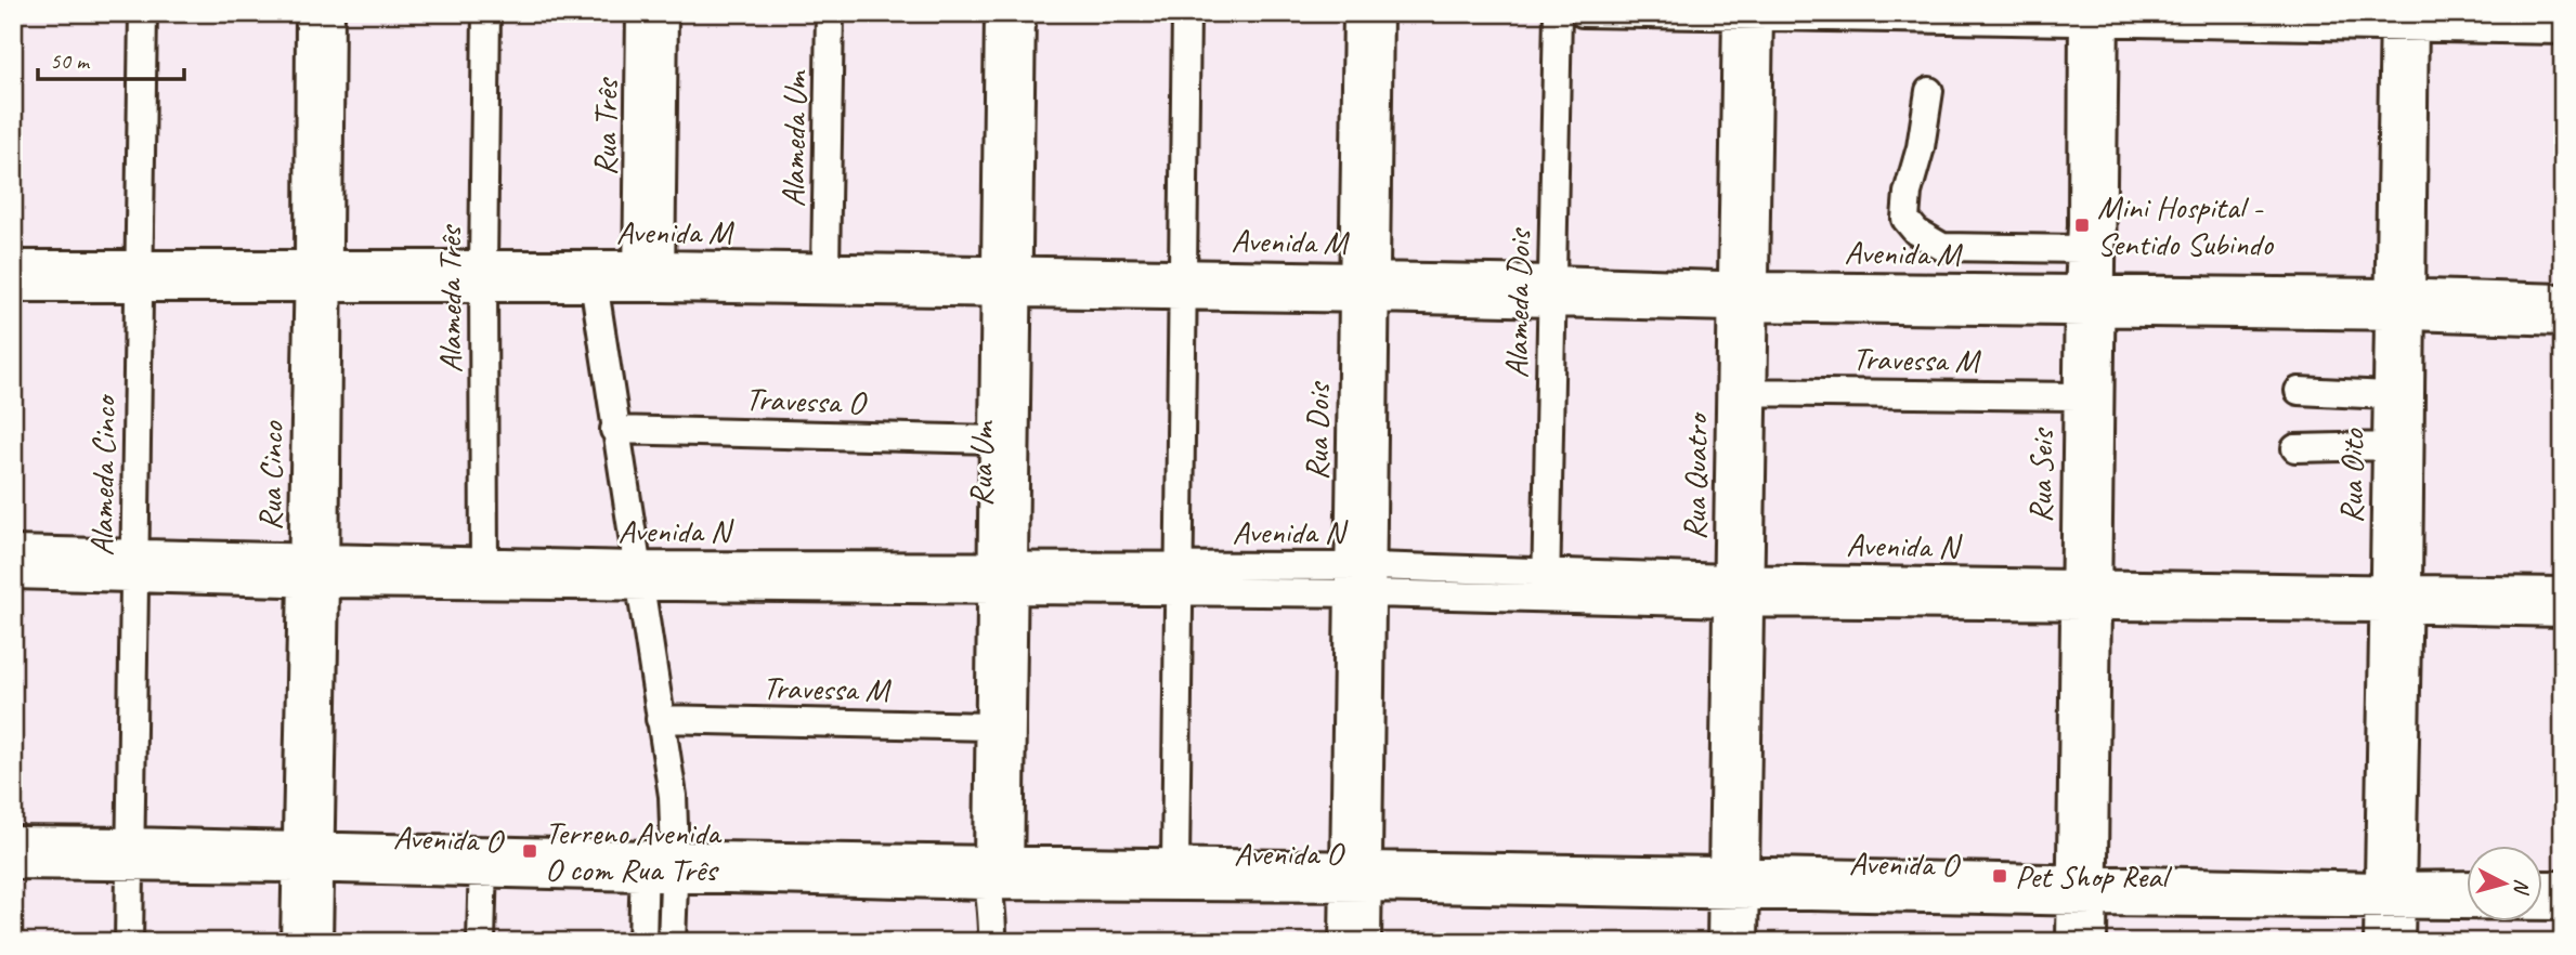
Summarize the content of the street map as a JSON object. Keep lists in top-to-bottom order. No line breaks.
{"streets":{"street":["Rua Três","Alameda Um","Avenida M","Alameda Três","Alameda Dois","Travessa M","Travessa O","Rua Dois","Rua Um","Alameda Cinco","Rua Cinco","Rua Seis","Rua Oito","Rua Quatro","Avenida N","Avenida O"]},"crossings":[["Rua Três","Avenida M"],["Alameda Um","Avenida M"],["Avenida M","Alameda Três"],["Avenida M","Alameda Dois"],["Avenida M","Rua Dois"],["Avenida M","Rua Um"],["Avenida M","Alameda Cinco"],["Avenida M","Rua Cinco"],["Avenida M","Rua Seis"],["Avenida M","Rua Oito"],["Avenida M","Rua Quatro"],["Alameda Três","Avenida N"],["Alameda Dois","Avenida N"],["Travessa M","Rua Um"],["Travessa M","Rua Seis"],["Travessa M","Rua Quatro"],["Travessa O","Rua Um"],["Rua Dois","Avenida N"],["Rua Dois","Avenida O"],["Rua Um","Avenida N"],["Rua Um","Avenida O"],["Alameda Cinco","Avenida N"],["Alameda Cinco","Avenida O"],["Rua Cinco","Avenida N"],["Rua Cinco","Avenida O"],["Rua Seis","Avenida N"],["Rua Seis","Avenida O"],["Rua Oito","Avenida N"],["Rua Oito","Avenida O"],["Rua Quatro","Avenida N"],["Rua Quatro","Avenida O"]],"places":{"transit":["Mini Hospital - Sentido Subindo","Terreno Avenida O com Rua Três","Pet Shop Real"]},"scale_bar":"50 m","north":"right"}
